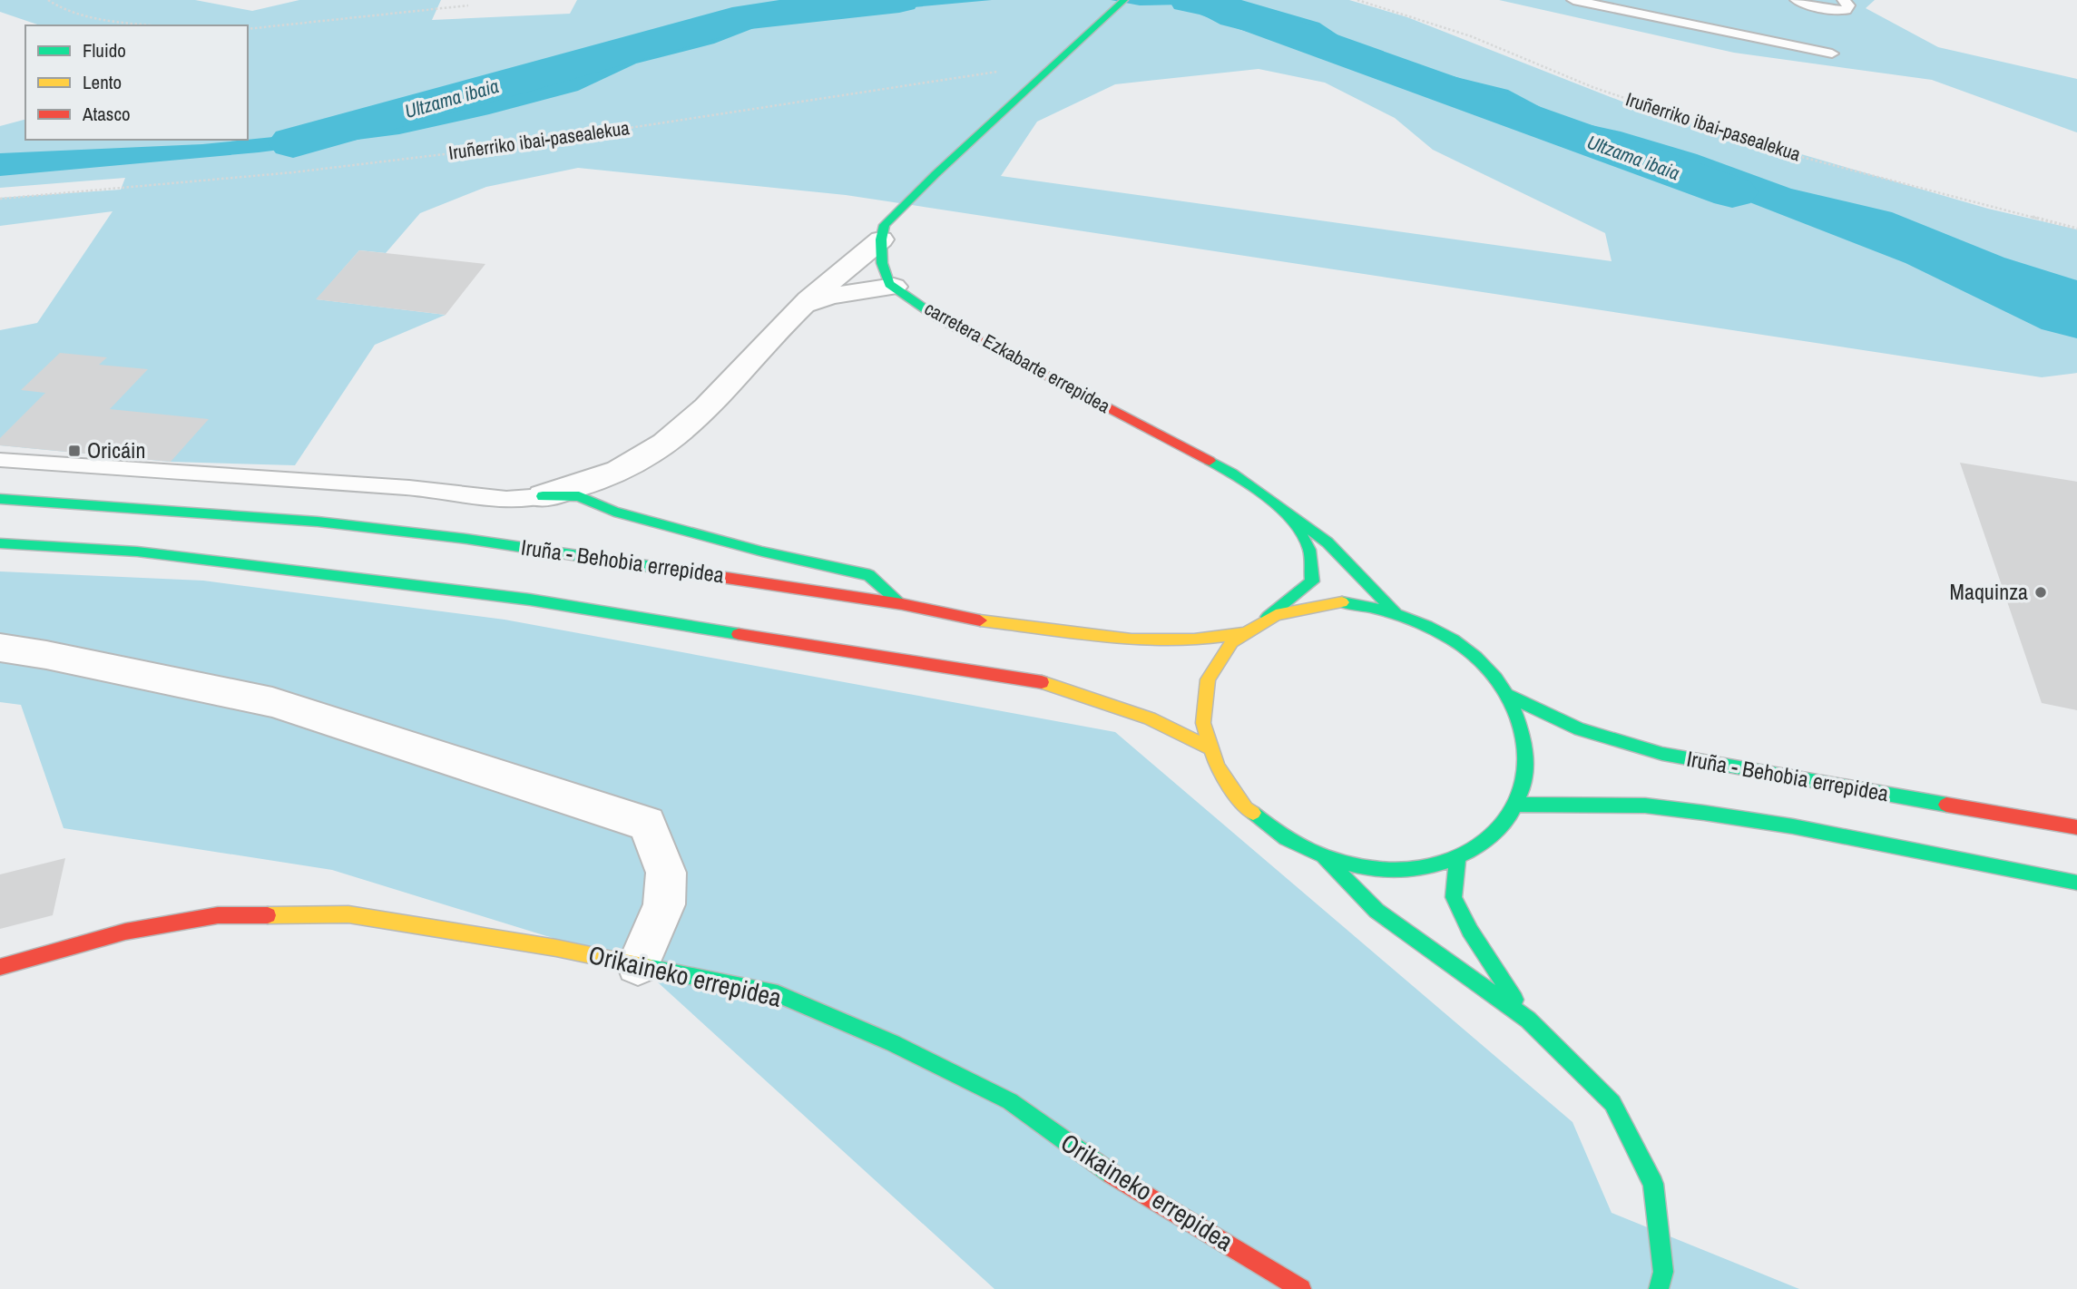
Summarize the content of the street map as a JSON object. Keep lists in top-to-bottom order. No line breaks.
{"streets":{"main road":["carretera Ezkabarte errepidea","Iruña - Behobia errepidea","Orikaineko errepidea"],"path":["Iruñerriko ibai-pasealekua"]},"water":["Ultzama ibaia"],"places":{"transit":["Oricáin"],"other":["Maquinza"]},"legend":["Fluido","Lento","Atasco"]}
